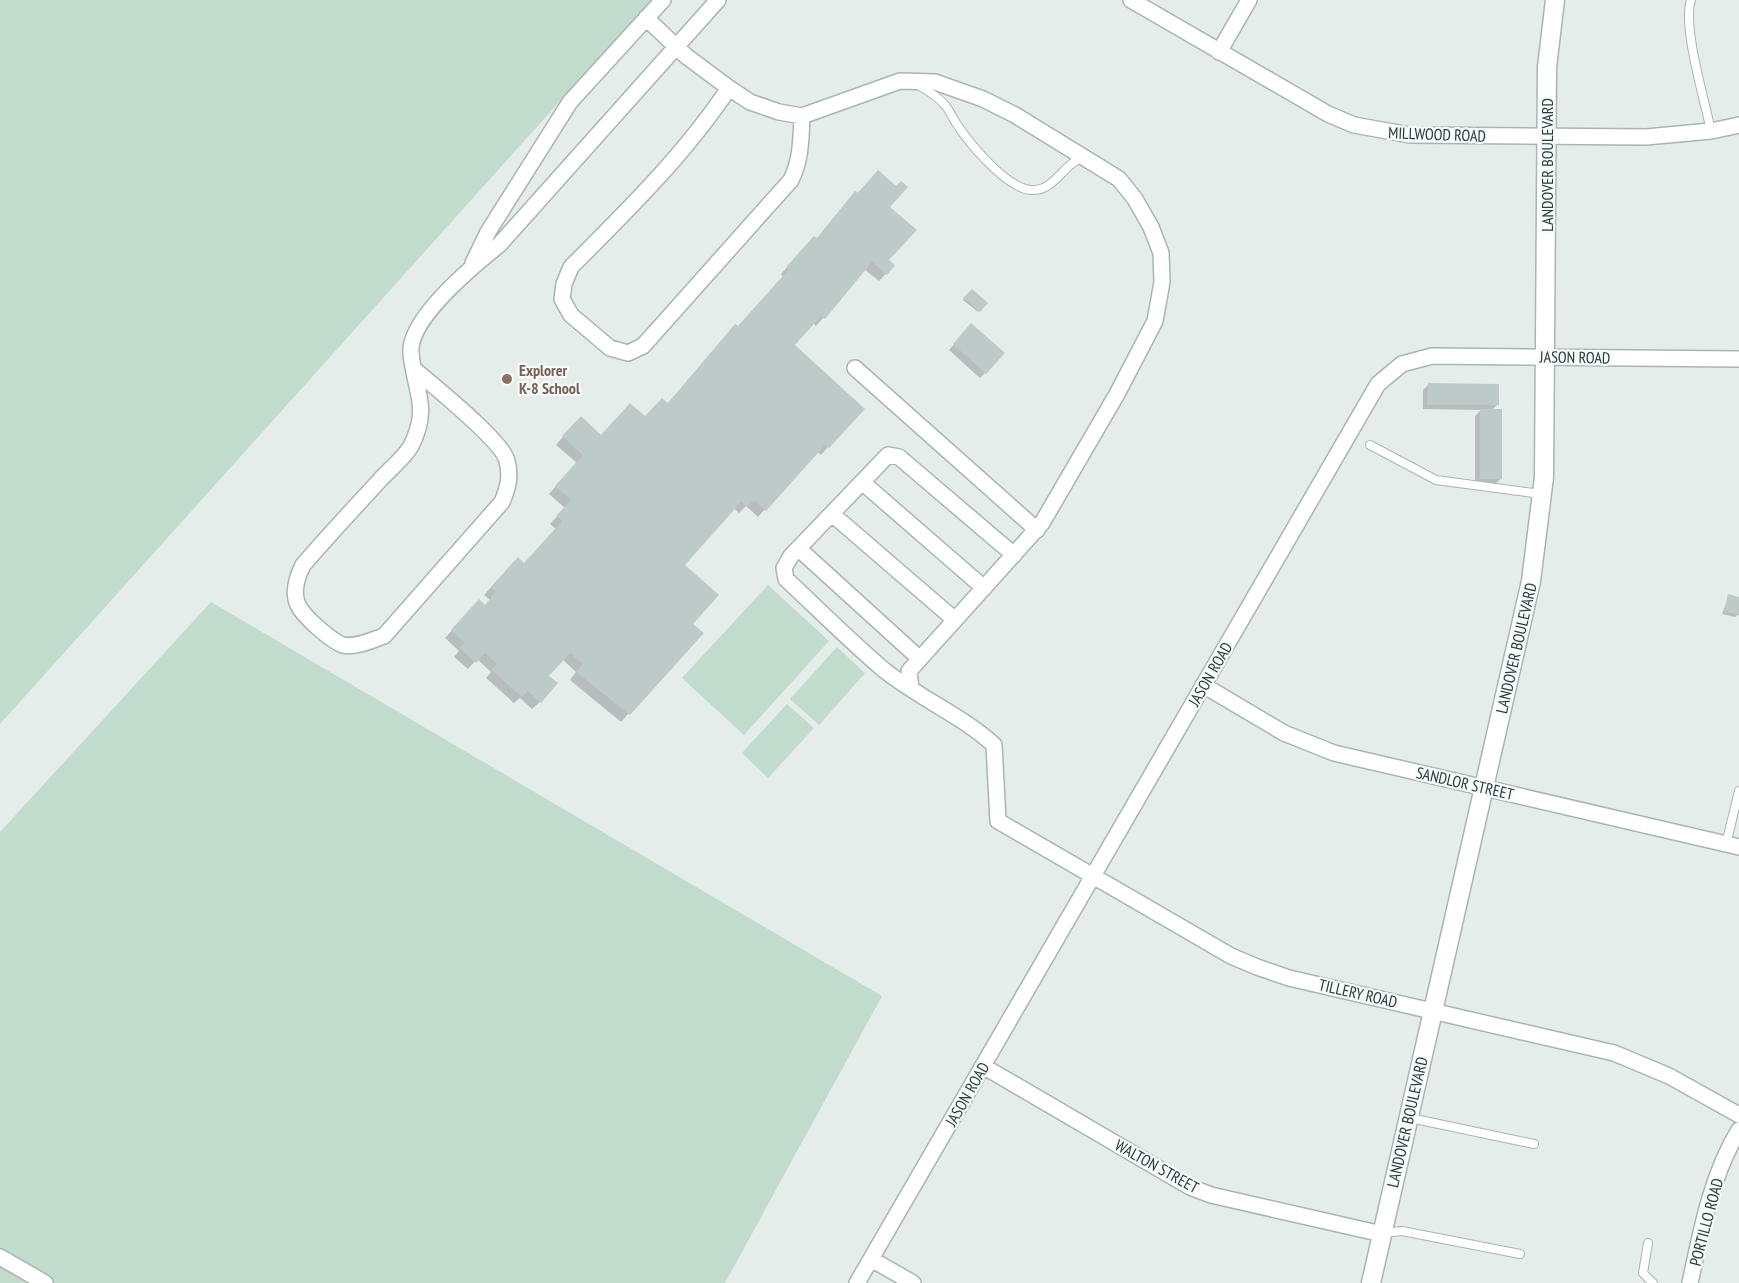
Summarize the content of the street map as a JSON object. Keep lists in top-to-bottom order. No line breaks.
{"streets":{"street":["MILLWOOD ROAD","LANDOVER BOULEVARD","JASON ROAD","SANDLOR STREET","TILLERY ROAD","WALTON STREET","PORTILLO ROAD"]},"crossings":[["MILLWOOD ROAD","LANDOVER BOULEVARD"],["LANDOVER BOULEVARD","JASON ROAD"],["LANDOVER BOULEVARD","SANDLOR STREET"],["LANDOVER BOULEVARD","TILLERY ROAD"],["LANDOVER BOULEVARD","WALTON STREET"],["JASON ROAD","SANDLOR STREET"],["JASON ROAD","TILLERY ROAD"],["JASON ROAD","WALTON STREET"]],"places":["Explorer K-8 School"]}
